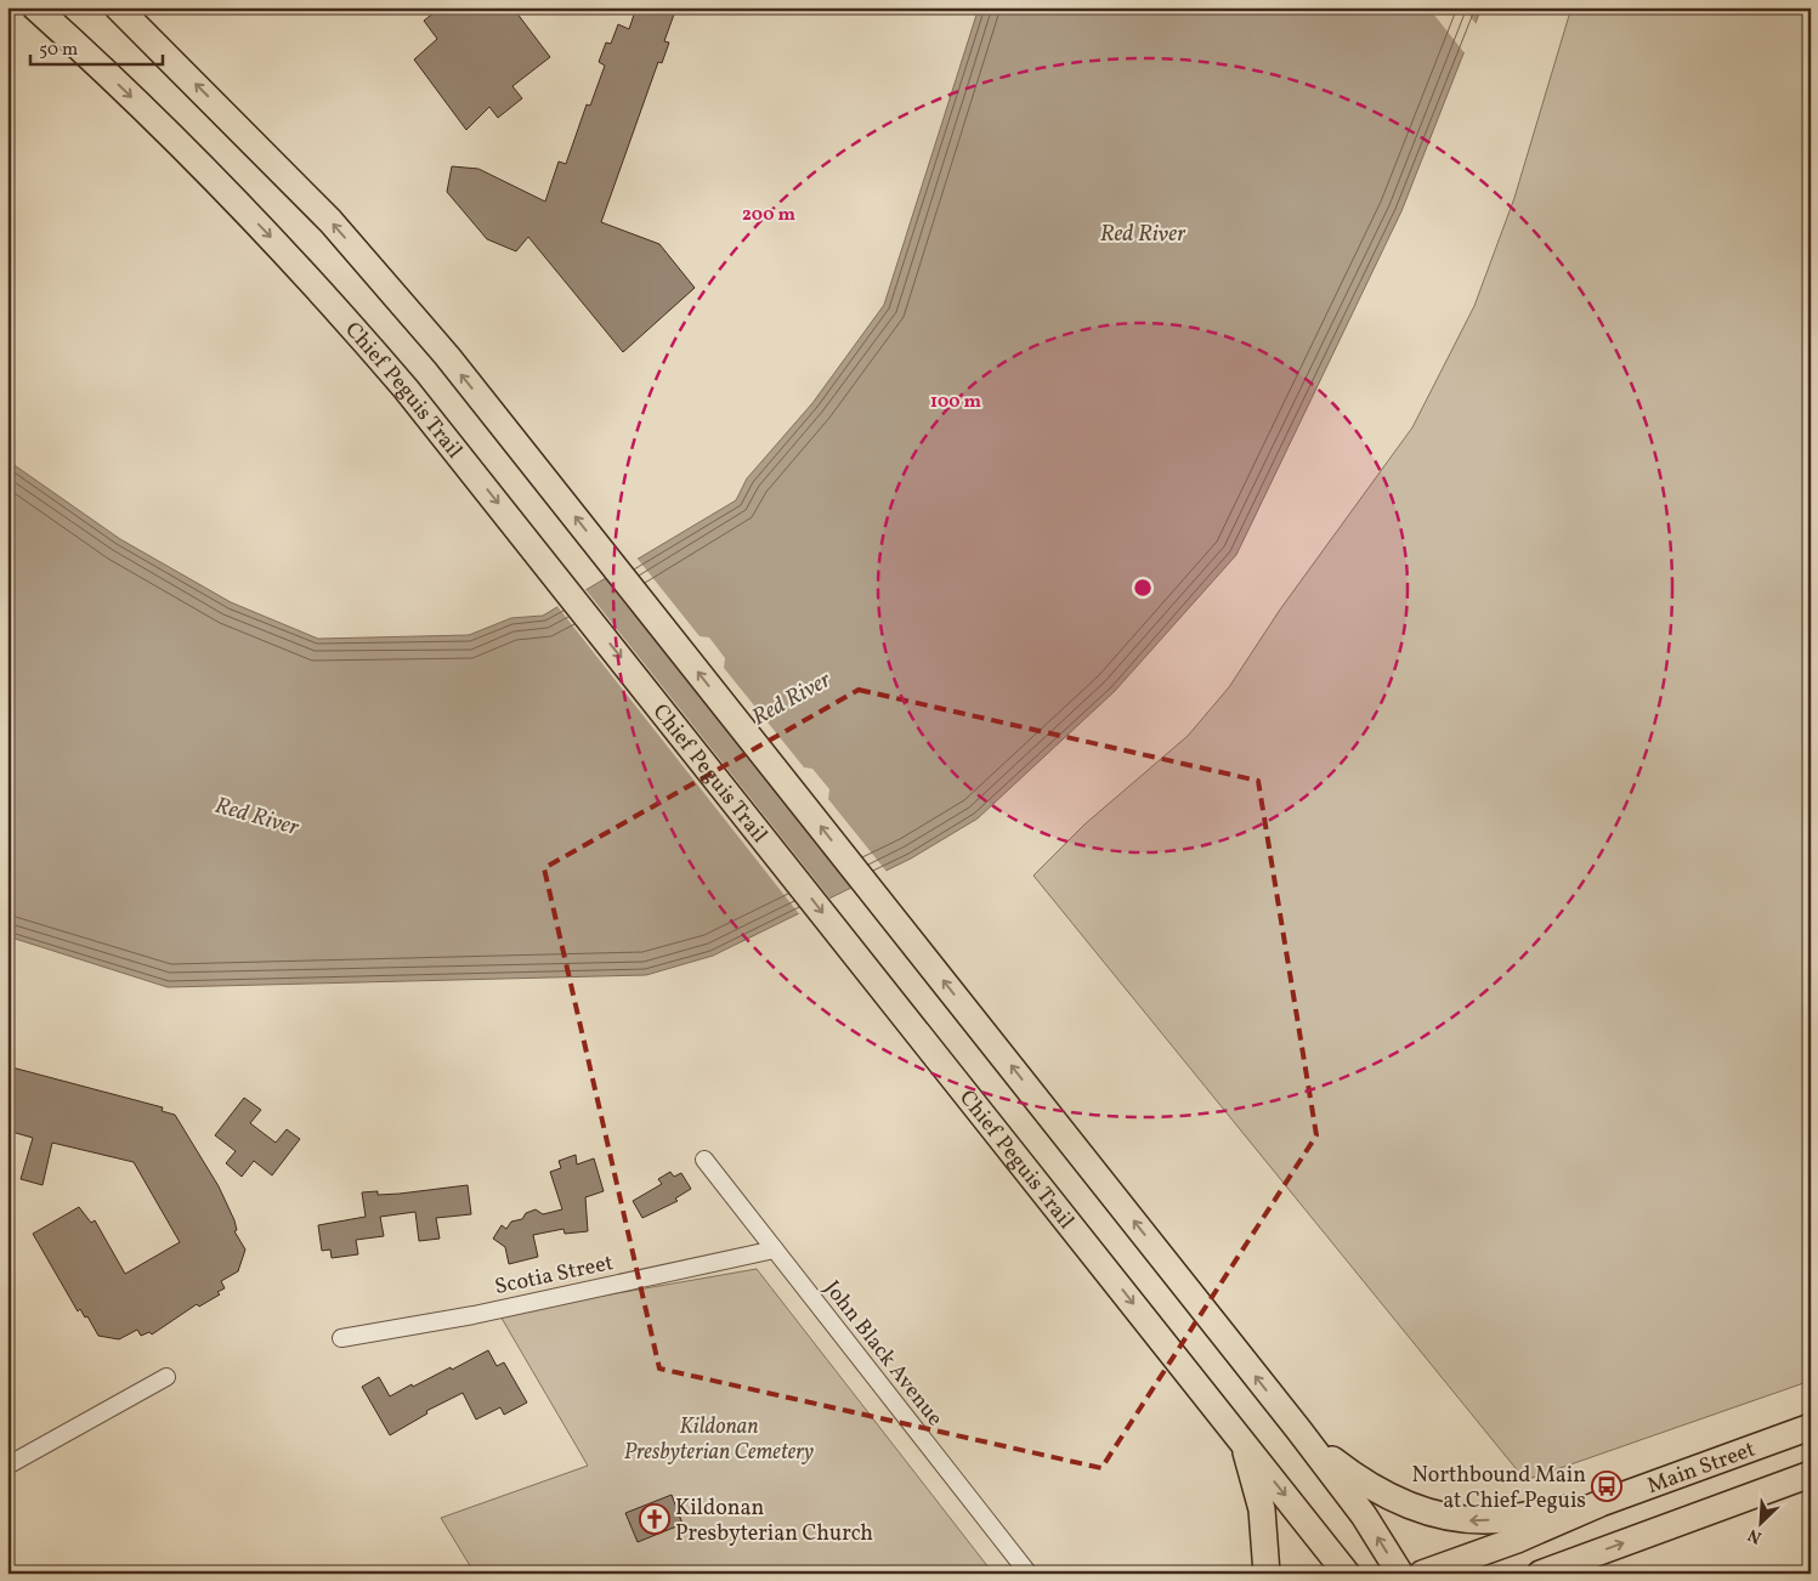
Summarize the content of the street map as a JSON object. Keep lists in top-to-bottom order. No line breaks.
{"streets":{"main road":["Chief Peguis Trail","Main Street"],"street":["Scotia Street","John Black Avenue"]},"crossings":[["Scotia Street","John Black Avenue"]],"water":["Red River"],"parks":["Kildonan Presbyterian Cemetery"],"places":{"bus stop":["Northbound Main at Chief Peguis"],"church":["Kildonan Presbyterian Church"]},"scale_bar":"50 m","north":"bottom left","rings":["200 m","100 m"]}
